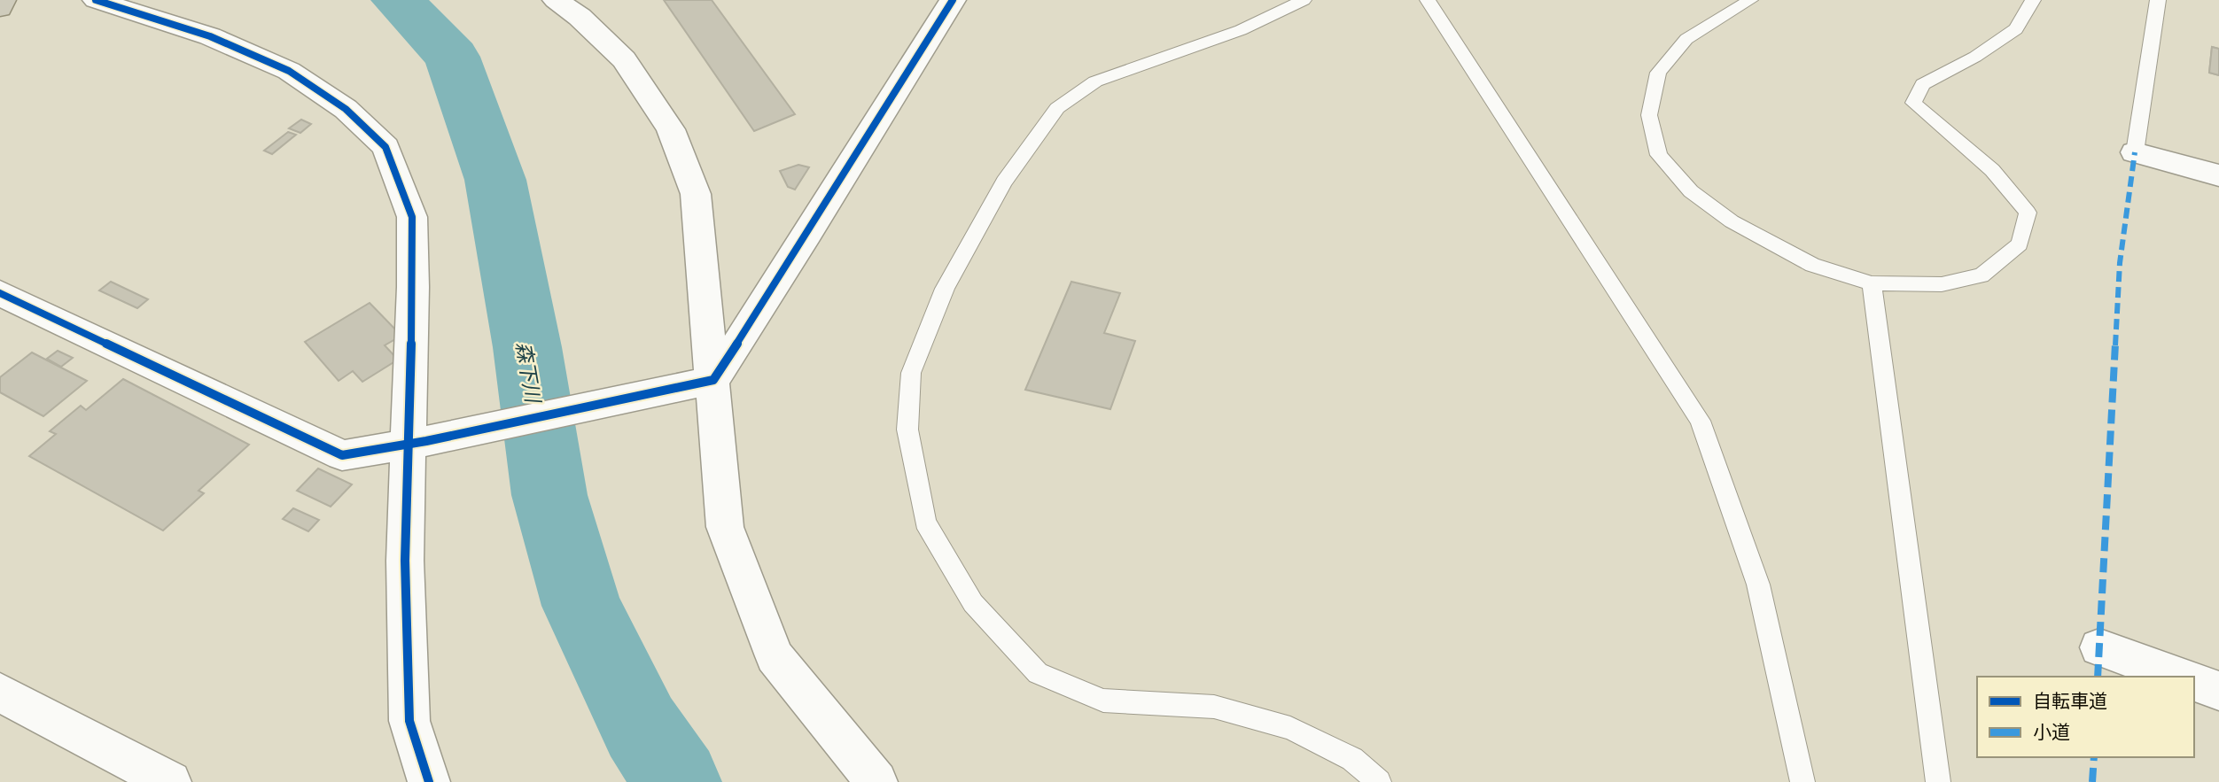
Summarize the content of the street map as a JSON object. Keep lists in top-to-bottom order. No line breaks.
{"water":["森下川"],"legend":["自転車道","小道"]}
